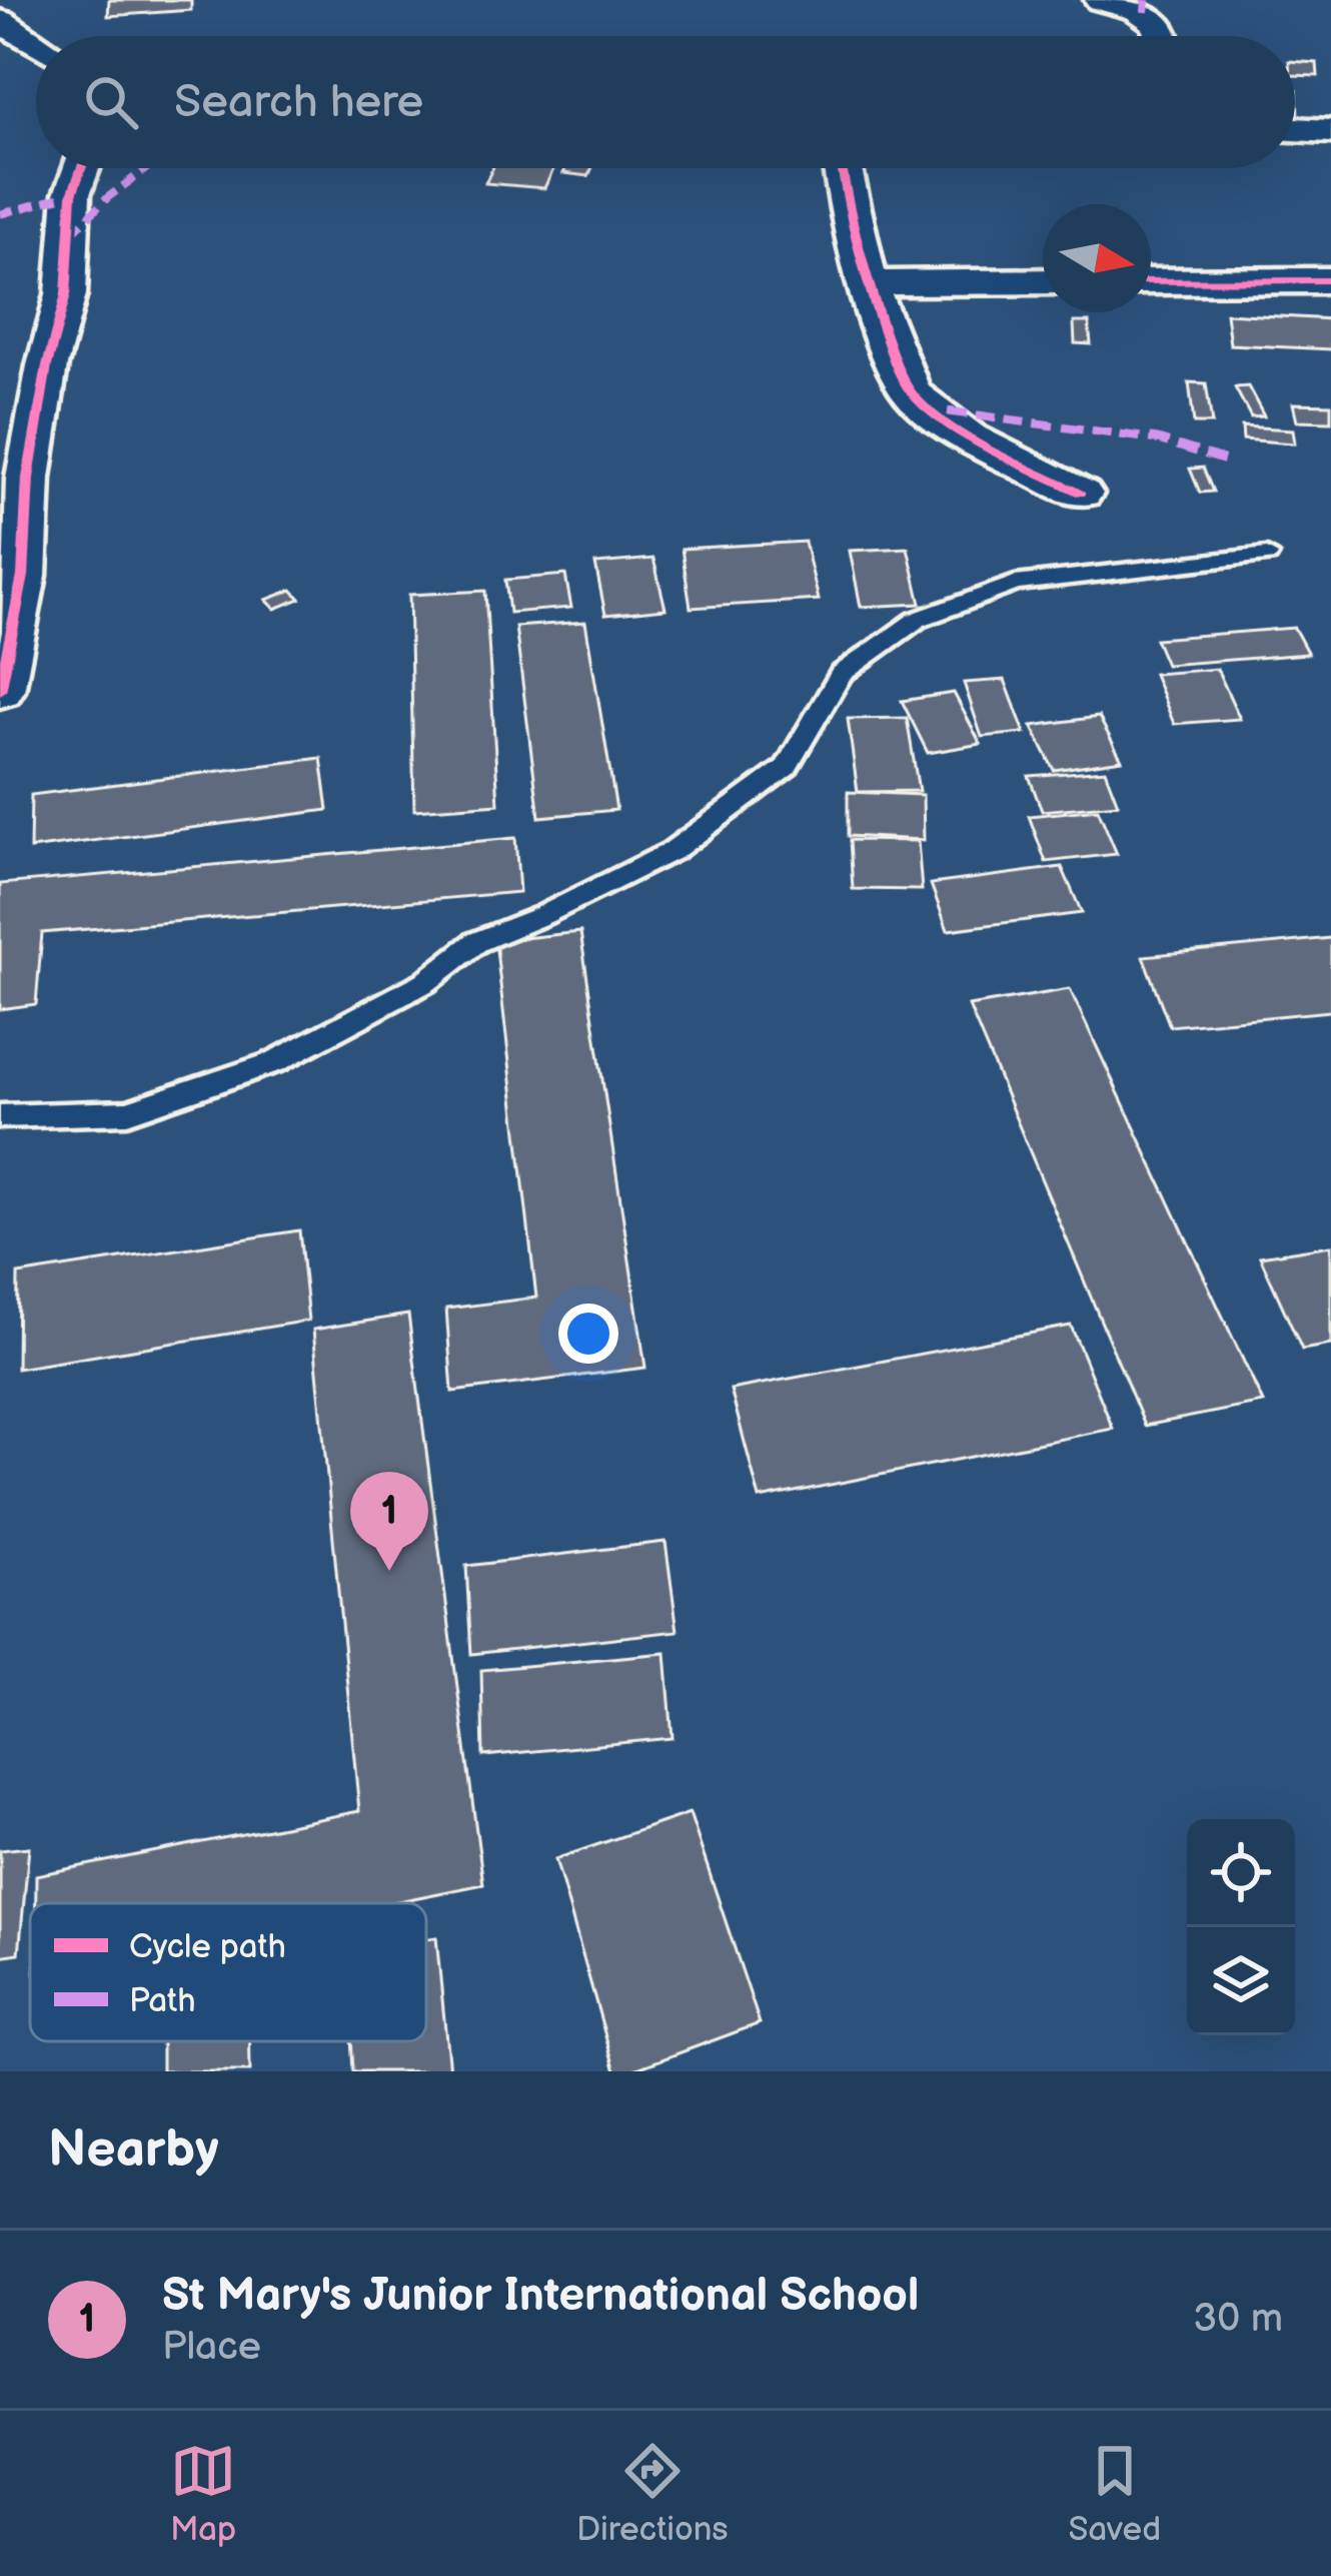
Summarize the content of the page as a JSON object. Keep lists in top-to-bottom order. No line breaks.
{"legend":["Cycle path","Path"],"north":"right","page":{"search":"Search here","pins":"1","heading":"Nearby","list":[{"mark":"1","name":"St Mary's Junior International School","note":"Place","value":"30 m"}],"nav":["Map","Directions","Saved"]}}
